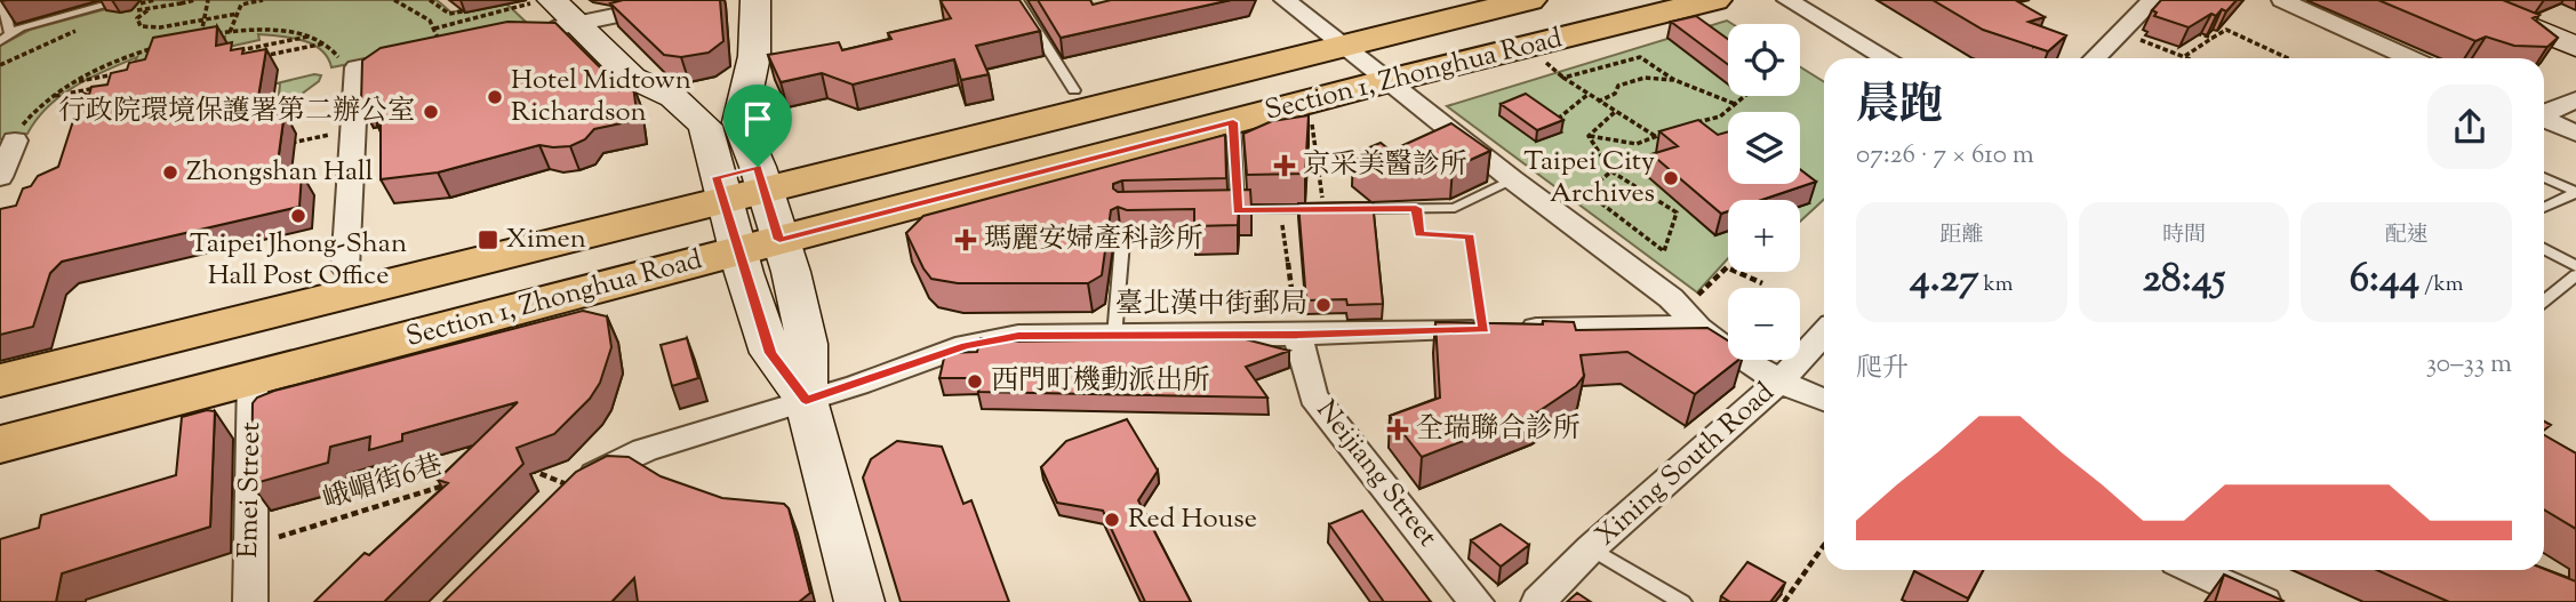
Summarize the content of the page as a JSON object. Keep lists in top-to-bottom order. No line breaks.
{"streets":{"main road":["Section 1, Zhonghua Road"],"street":["Xining South Road","Neijiang Street","Emei Street"],"path":["峨嵋街6巷"]},"crossings":[["Section 1, Zhonghua Road","Emei Street"],["峨嵋街6巷","Emei Street"]],"places":{"other":["Hotel Midtown Richardson","行政院環境保護署第二辦公室","Zhongshan Hall","Taipei City Archives","Taipei Jhong-Shan Hall Post Office","臺北漢中街郵局","西門町機動派出所","Red House"],"health":["京采美醫診所","瑪麗安婦產科診所","全瑞聯合診所"],"transit":["Ximen"]},"page":{"map_buttons":["+","−"],"heading":["晨跑","07:26 · 7 × 610 m"],"stats":[["距離","4.27 km"],["時間","28:45"],["配速","6:44 /km"]],"chart":["爬升","30–33 m"]}}
